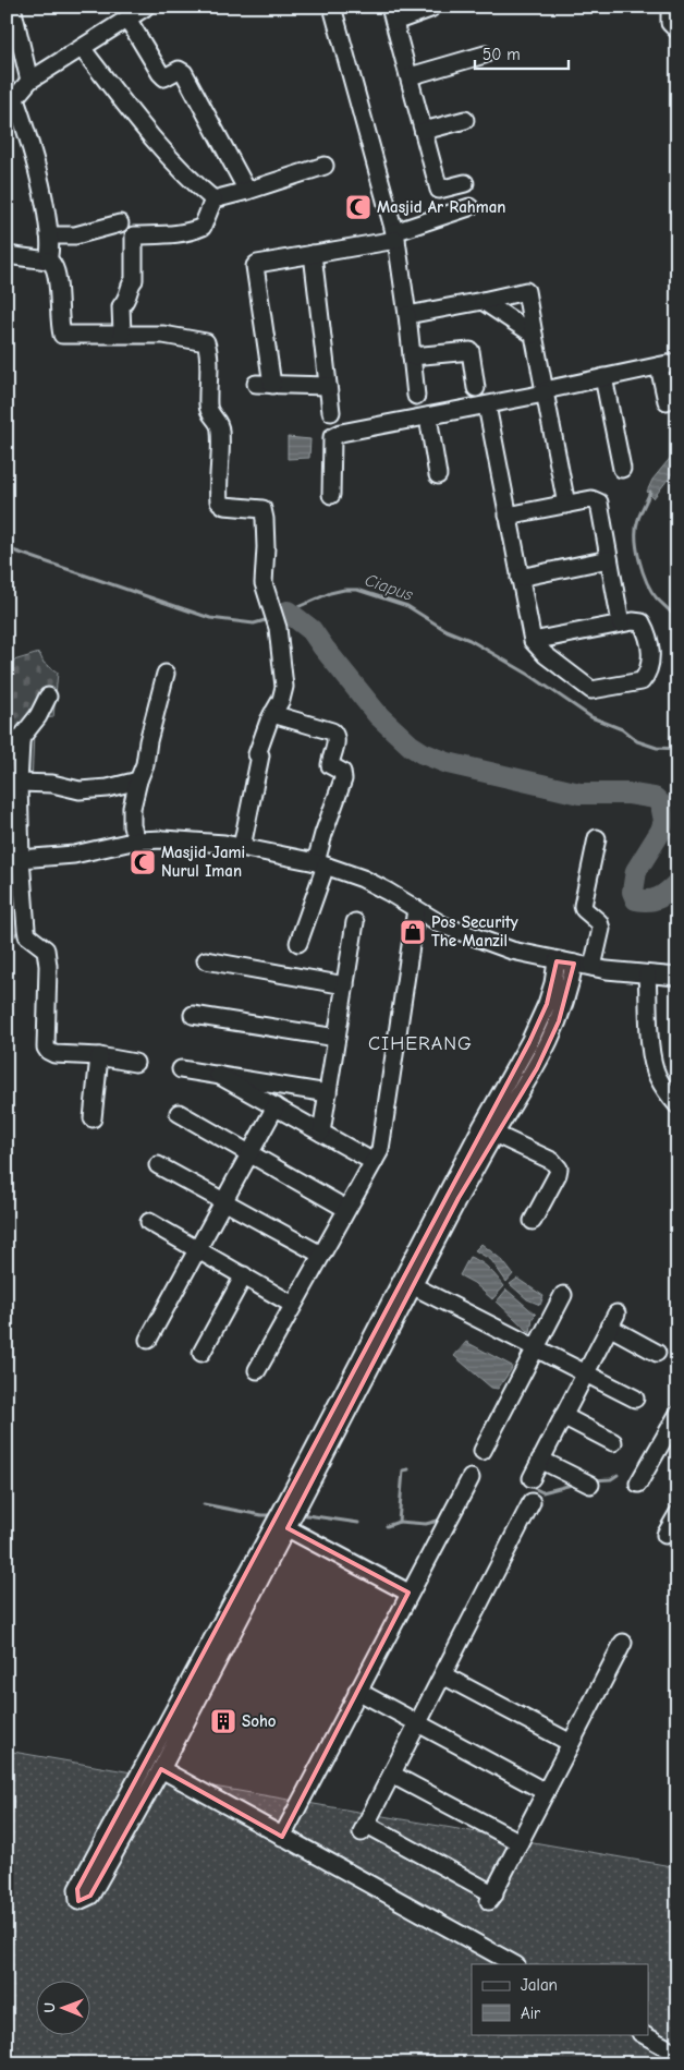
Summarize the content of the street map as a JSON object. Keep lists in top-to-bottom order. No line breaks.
{"districts":["CIHERANG"],"water":["Ciapus"],"places":{"mosque":["Masjid Ar Rahman","Masjid Jami Nurul Iman"],"shop":["Pos Security The Manzil"],"building":["Soho"]},"legend":["Jalan","Air"],"scale_bar":"50 m","north":"left"}
